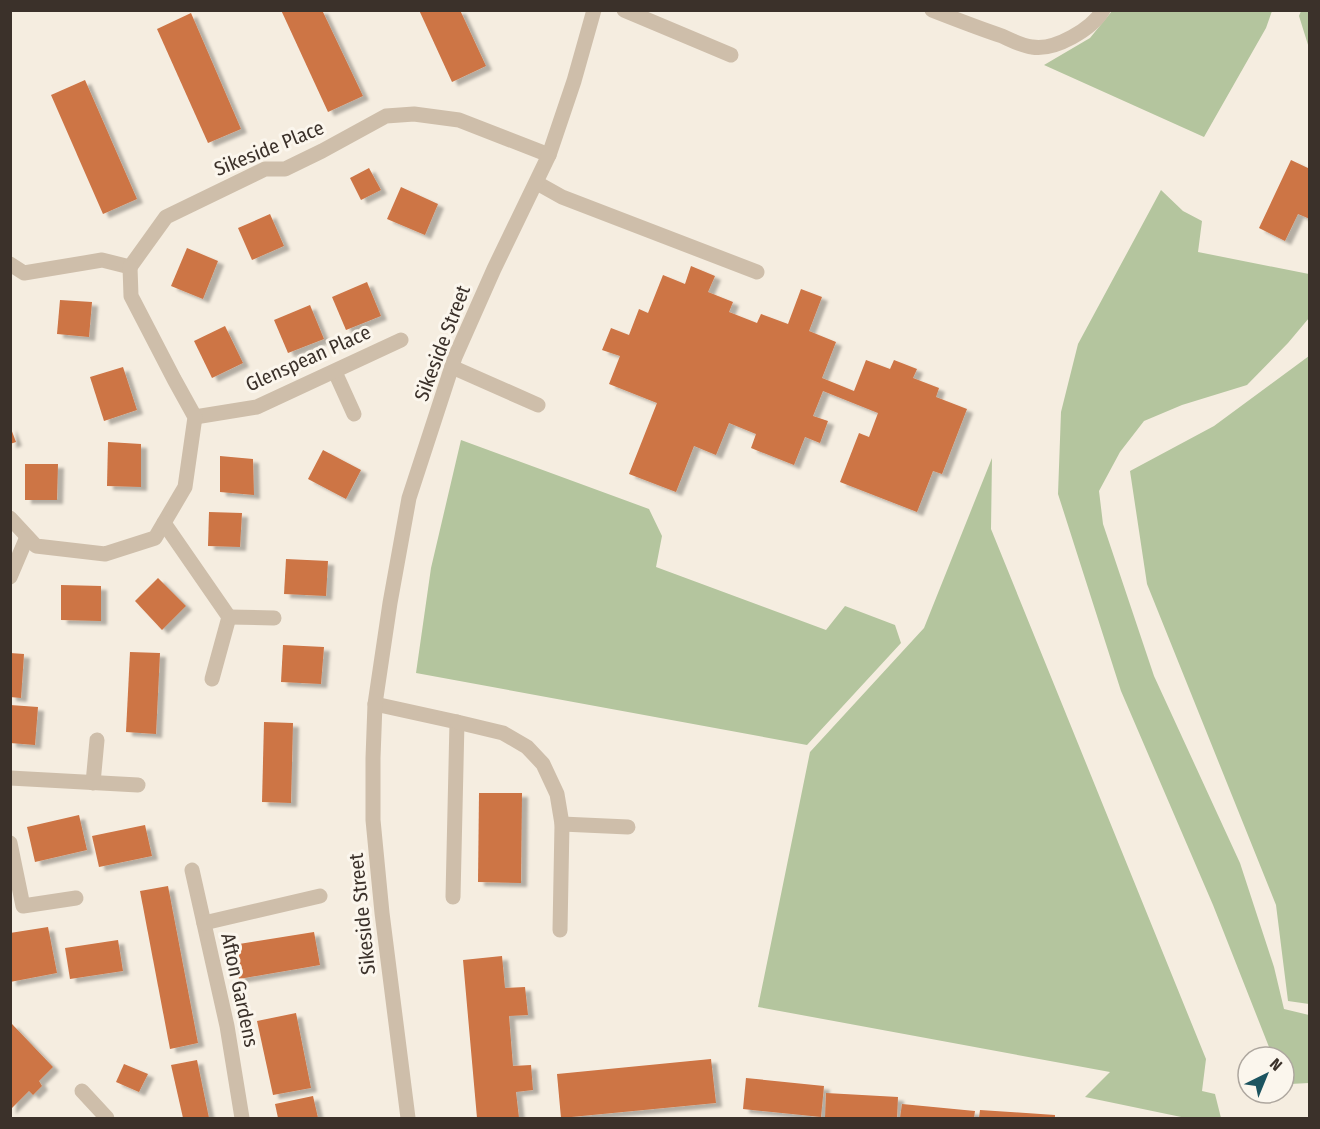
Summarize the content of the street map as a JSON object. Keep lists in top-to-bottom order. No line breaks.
{"streets":{"street":["Sikeside Place","Sikeside Street","Glenspean Place","Afton Gardens"]},"crossings":[["Sikeside Place","Sikeside Street"]],"north":"top right"}
